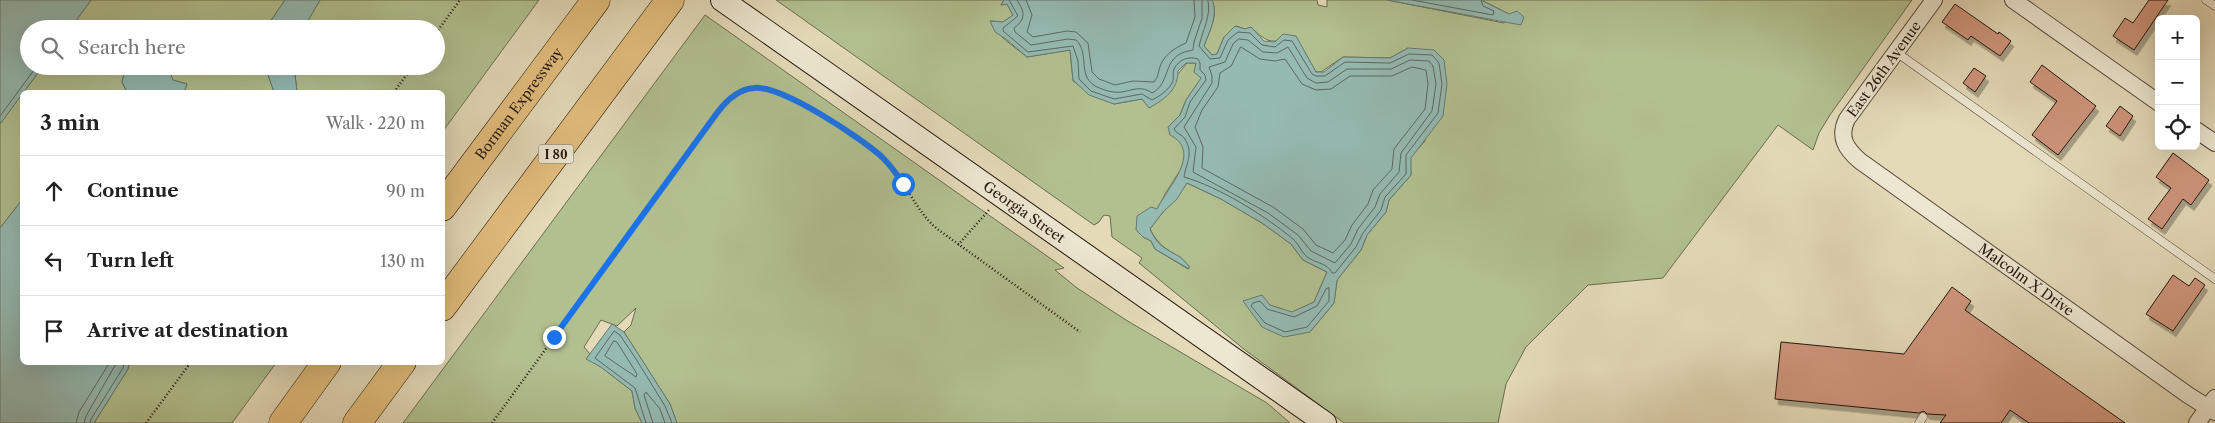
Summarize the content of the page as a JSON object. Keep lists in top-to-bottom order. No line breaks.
{"streets":{"highway":["Borman Expressway","I 80"],"street":["East 26th Avenue","Georgia Street","Malcolm X Drive"]},"crossings":[["East 26th Avenue","Malcolm X Drive"]],"page":{"map_buttons":["+","−"],"search":"Search here","heading":["3 min","Walk · 220 m"],"list":[["Continue","90 m"],["Turn left","130 m"],"Arrive at destination"]}}
